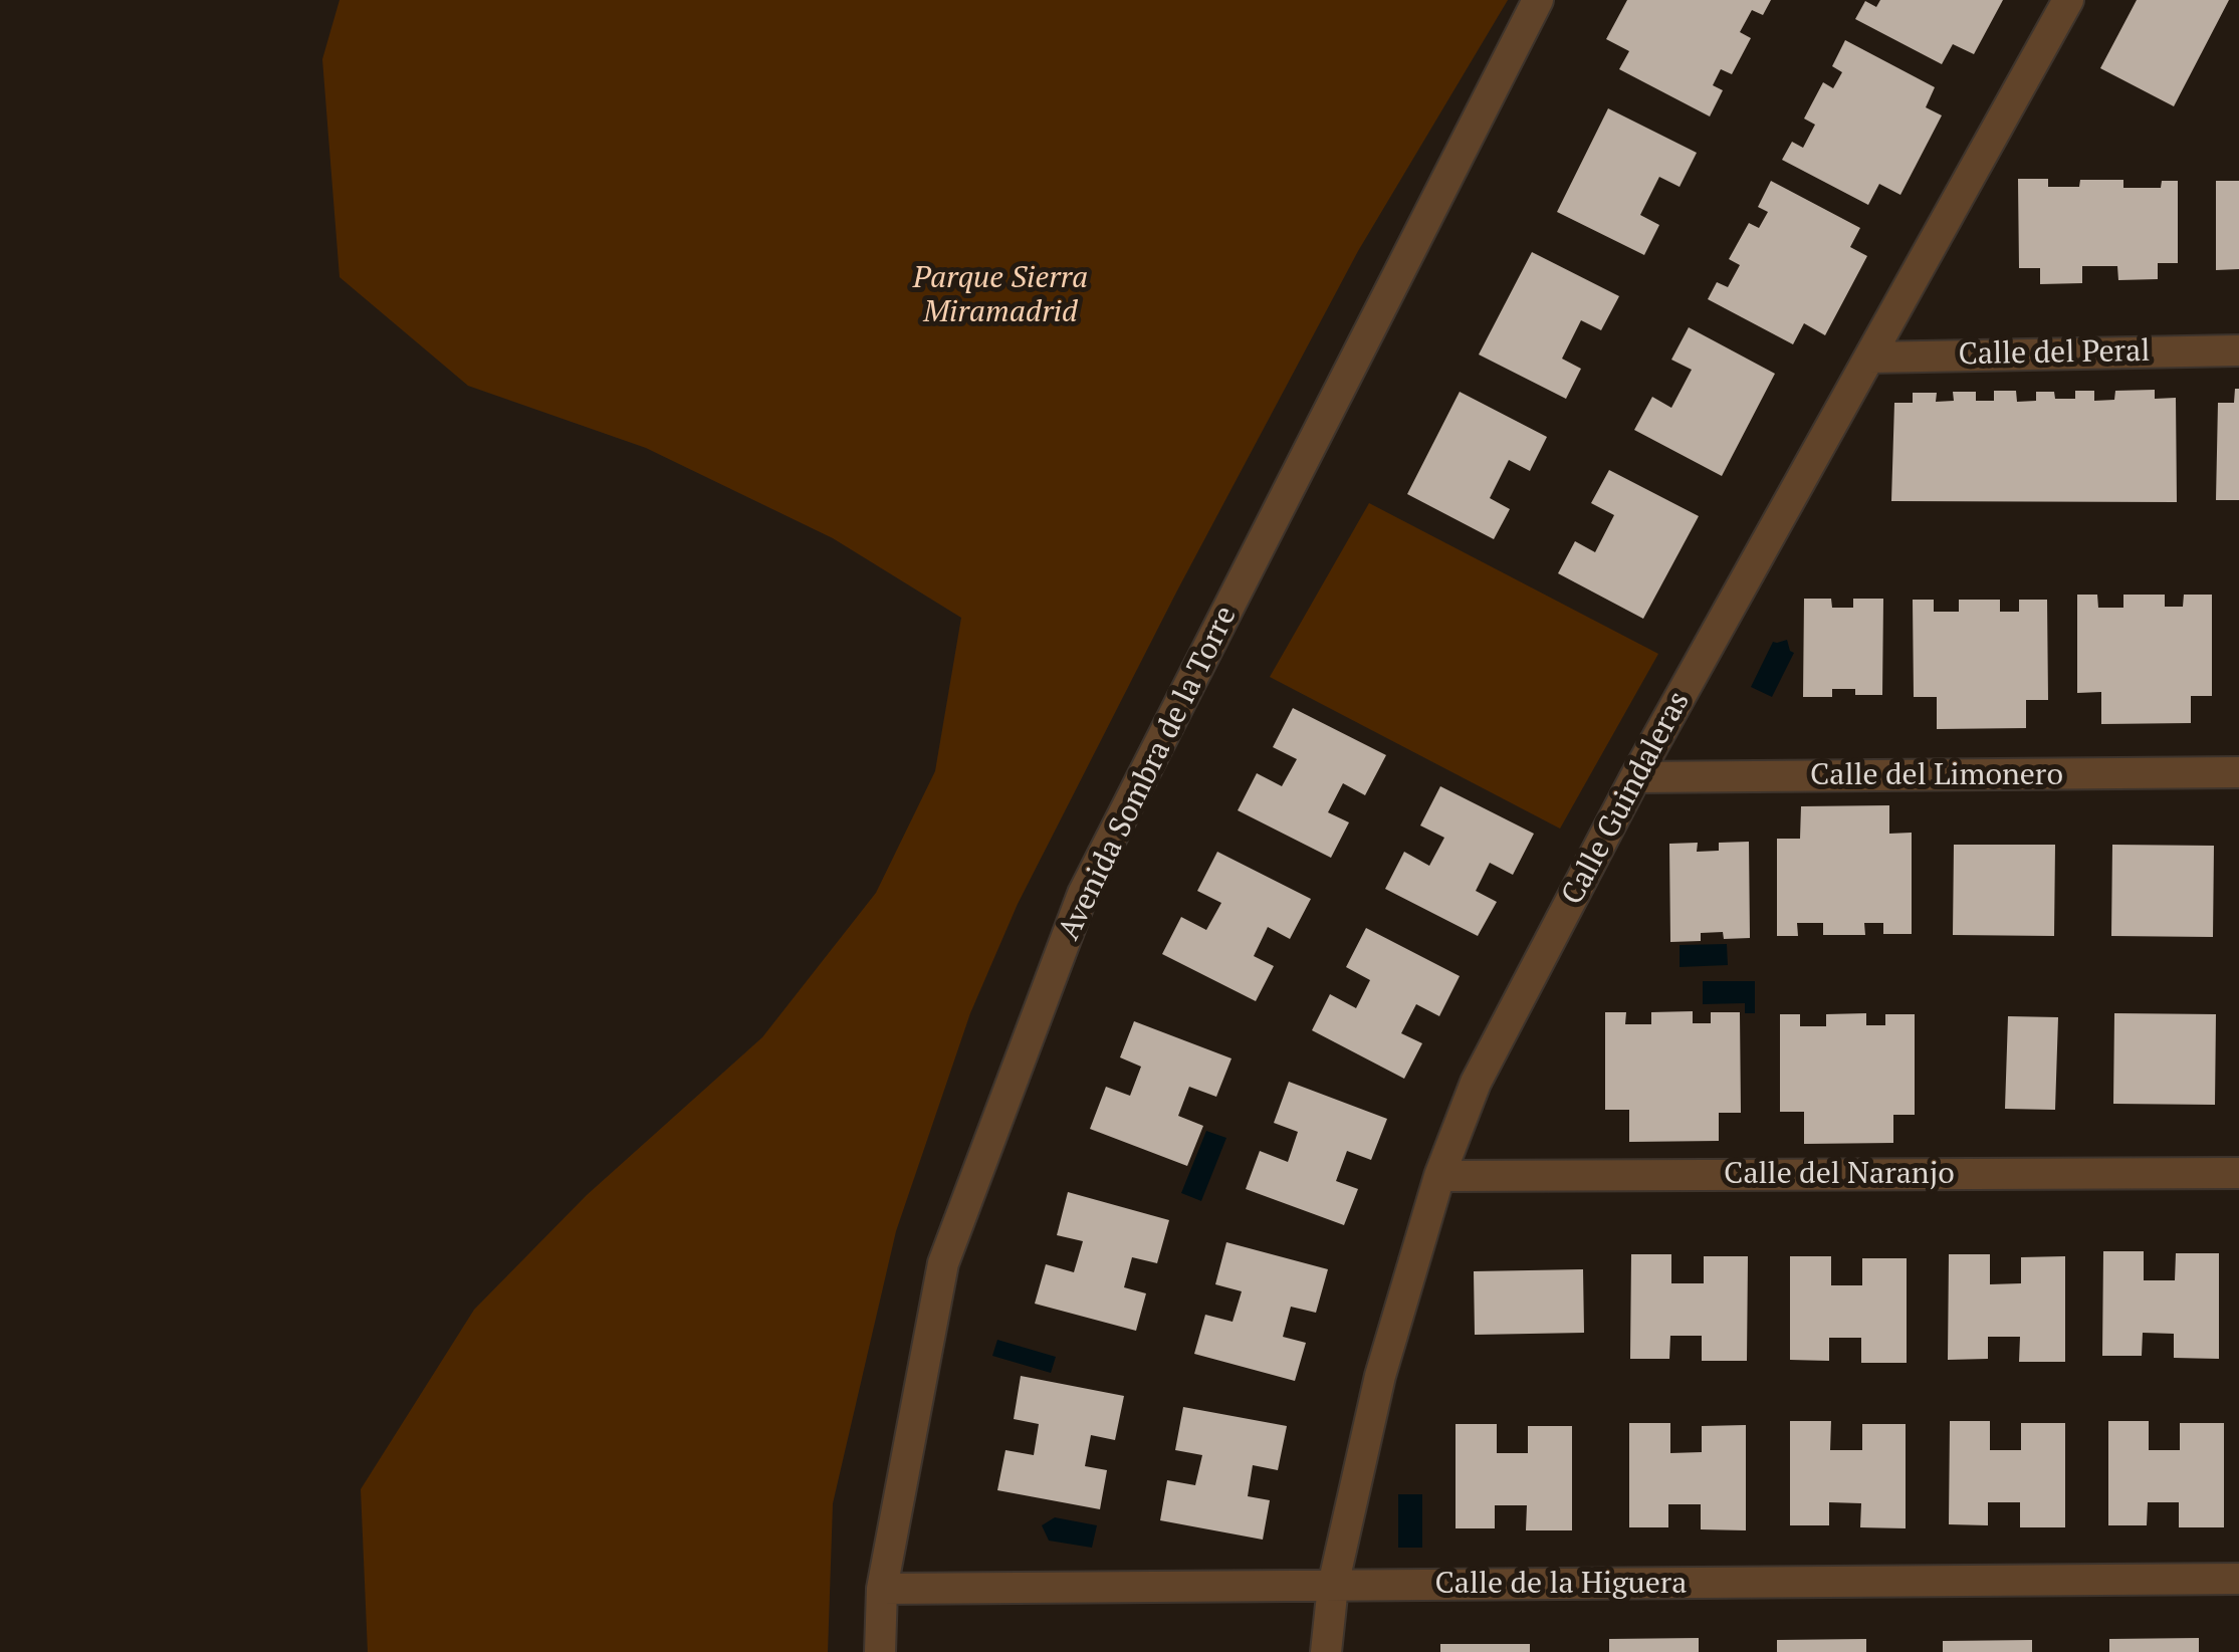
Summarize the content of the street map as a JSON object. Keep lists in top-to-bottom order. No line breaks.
{"streets":{"street":["Calle del Peral","Avenida Sombra de la Torre","Calle del Limonero","Calle Guindaleras","Calle del Naranjo","Calle de la Higuera"]},"crossings":[["Calle del Peral","Calle Guindaleras"],["Avenida Sombra de la Torre","Calle de la Higuera"],["Calle del Limonero","Calle Guindaleras"],["Calle Guindaleras","Calle del Naranjo"],["Calle Guindaleras","Calle de la Higuera"]],"parks":["Parque Sierra Miramadrid"]}
